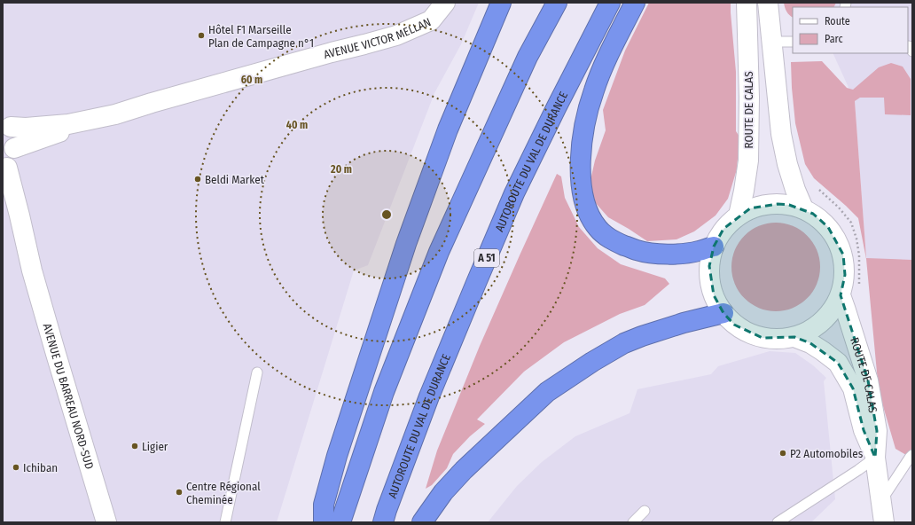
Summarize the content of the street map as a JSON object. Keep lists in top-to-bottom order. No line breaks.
{"streets":{"highway":["AUTOROUTE DU VAL DE DURANCE","A 51"],"main road":["AVENUE VICTOR MELLAN","ROUTE DE CALAS","AVENUE DU BARREAU NORD-SUD"]},"places":["Hôtel F1 Marseille Plan de Campagne n°1","Beldi Market","Ligier","P2 Automobiles","Ichiban","Centre Régional Cheminée"],"legend":["Route","Parc"],"rings":["60 m","40 m","20 m"]}
